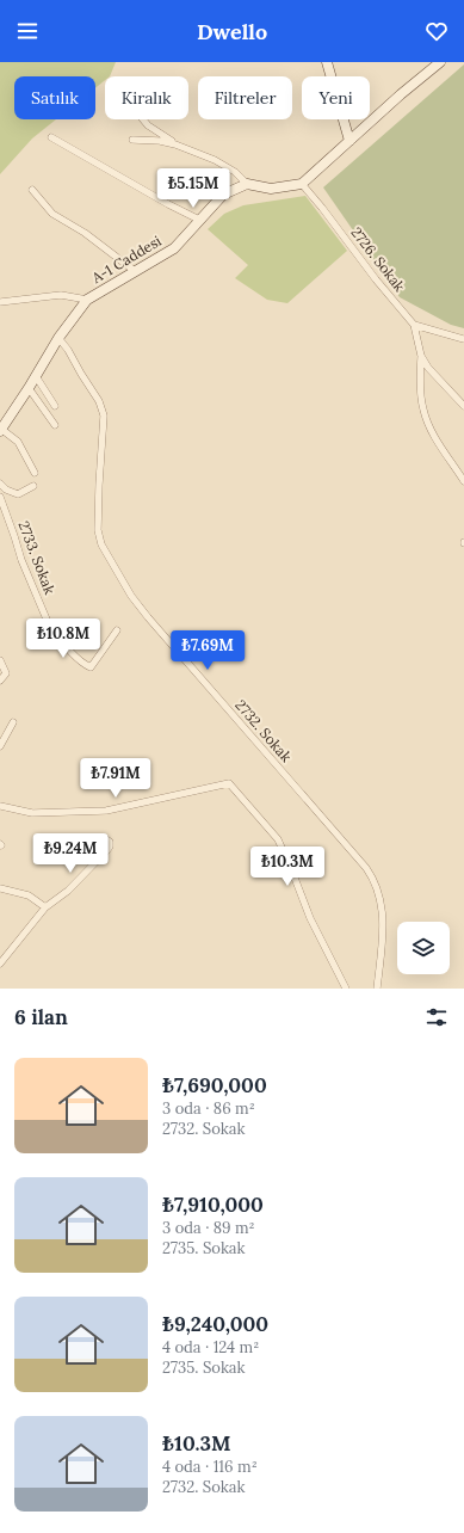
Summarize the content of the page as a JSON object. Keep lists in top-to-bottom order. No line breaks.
{"streets":{"main road":["A-1 Caddesi"],"street":["2726. Sokak","2733. Sokak","2732. Sokak"]},"crossings":[["A-1 Caddesi","2732. Sokak"]],"page":{"header":"Dwello","chip":["Satılık","Kiralık","Filtreler","Yeni"],"price":["₺5.15M","₺10.8M","₺7.69M","₺7.91M","₺9.24M","₺10.3M"],"heading":"6 ilan","list":[{"name":"₺7,690,000","note":"3 oda · 86 m² · 2732. Sokak"},{"name":"₺7,910,000","note":"3 oda · 89 m² · 2735. Sokak"},{"name":"₺9,240,000","note":"4 oda · 124 m² · 2735. Sokak"},{"name":"₺10.3M","note":"4 oda · 116 m² · 2732. Sokak"}]}}
